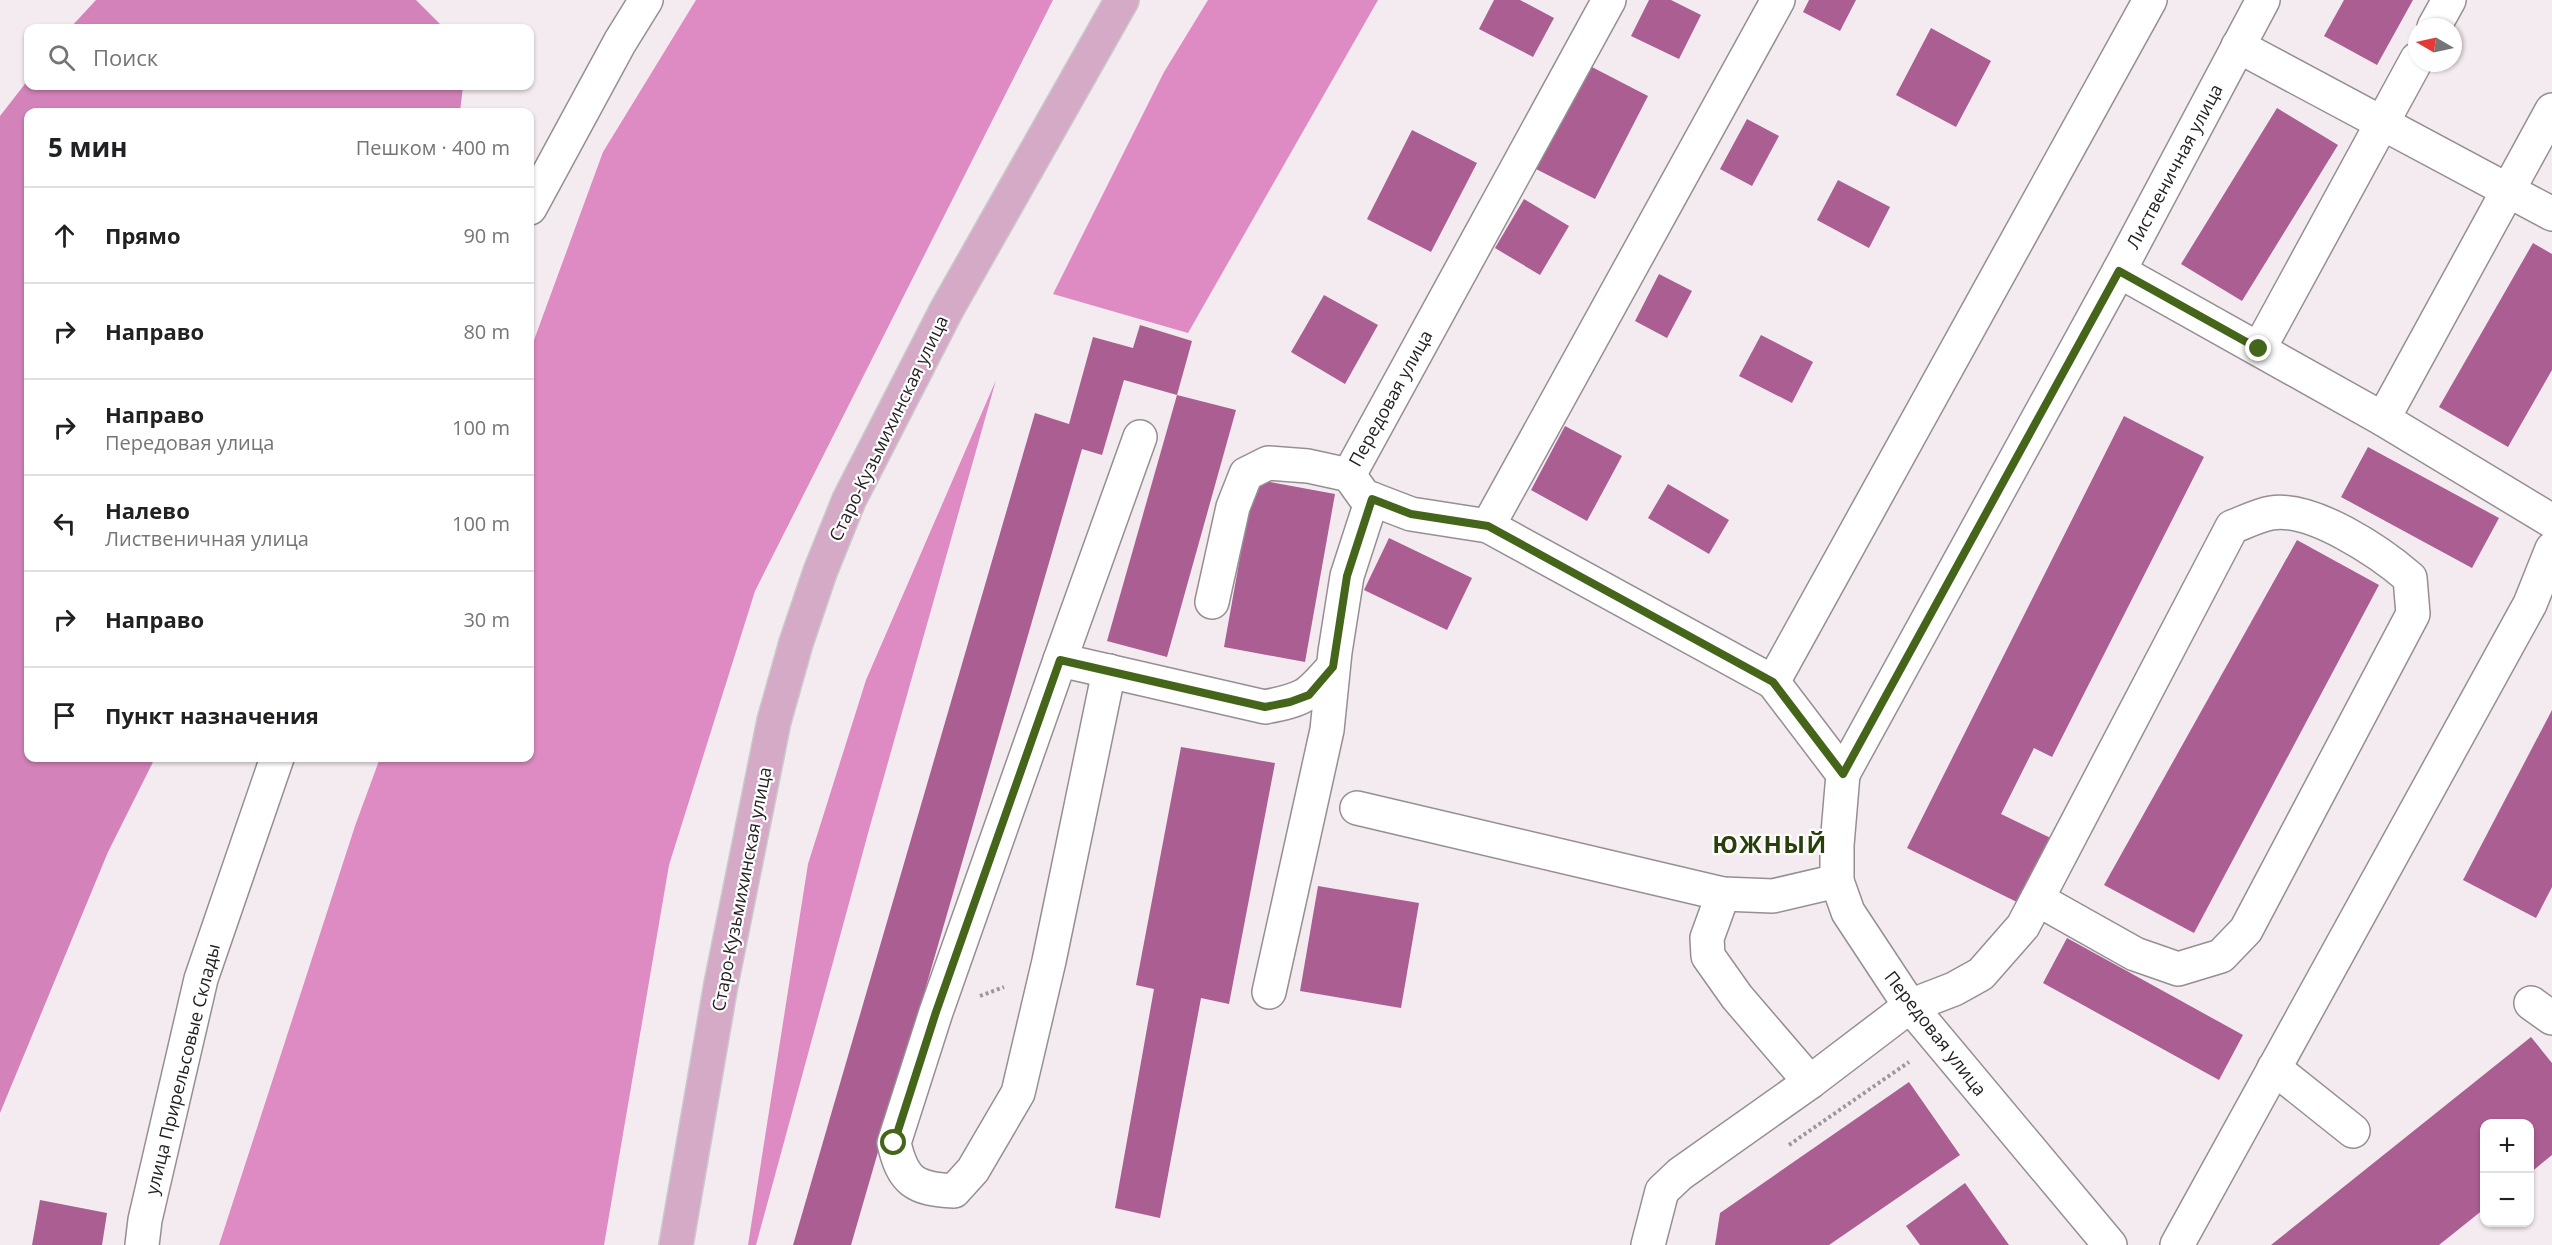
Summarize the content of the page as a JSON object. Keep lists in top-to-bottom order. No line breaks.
{"streets":{"main road":["Старо-Кузьмихинская улица"],"street":["Лиственичная улица","Передовая улица","улица Прирельсовые Склады"]},"crossings":[["Лиственичная улица","Передовая улица"]],"districts":["ЮЖНЫЙ"],"north":"left","page":{"search":"Поиск","heading":["5 мин","Пешком · 400 m"],"list":[["Прямо","90 m"],["Направо","80 m"],["Направо","Передовая улица","100 m"],["Налево","Лиственичная улица","100 m"],["Направо","30 m"],"Пункт назначения"],"map_buttons":["+","−"]}}
